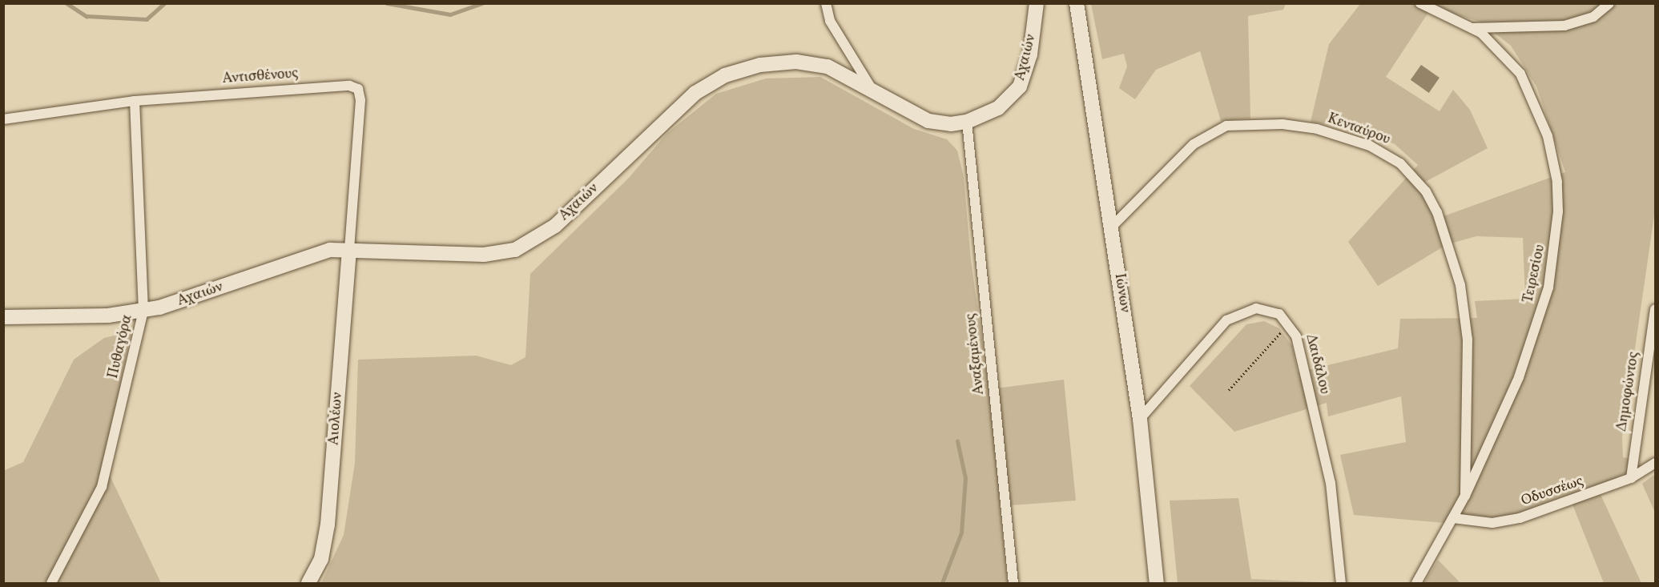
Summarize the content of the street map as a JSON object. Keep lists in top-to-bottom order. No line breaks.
{"streets":{"main road":["Αχαιών","Ιώνων","Αιολέων"],"street":["Αντισθένους","Κενταύρου","Τειρεσίου","Πυθαγόρα","Αναξαμένους","Δαιδάλου","Δημοφώντος","Οδυσσέως"]},"crossings":[["Αχαιών","Αντισθένους"],["Αχαιών","Πυθαγόρα"],["Αχαιών","Αναξαμένους"],["Αχαιών","Αιολέων"],["Αντισθένους","Πυθαγόρα"],["Αντισθένους","Αιολέων"],["Κενταύρου","Τειρεσίου"],["Κενταύρου","Ιώνων"],["Τειρεσίου","Οδυσσέως"],["Ιώνων","Δαιδάλου"],["Δημοφώντος","Οδυσσέως"]]}
